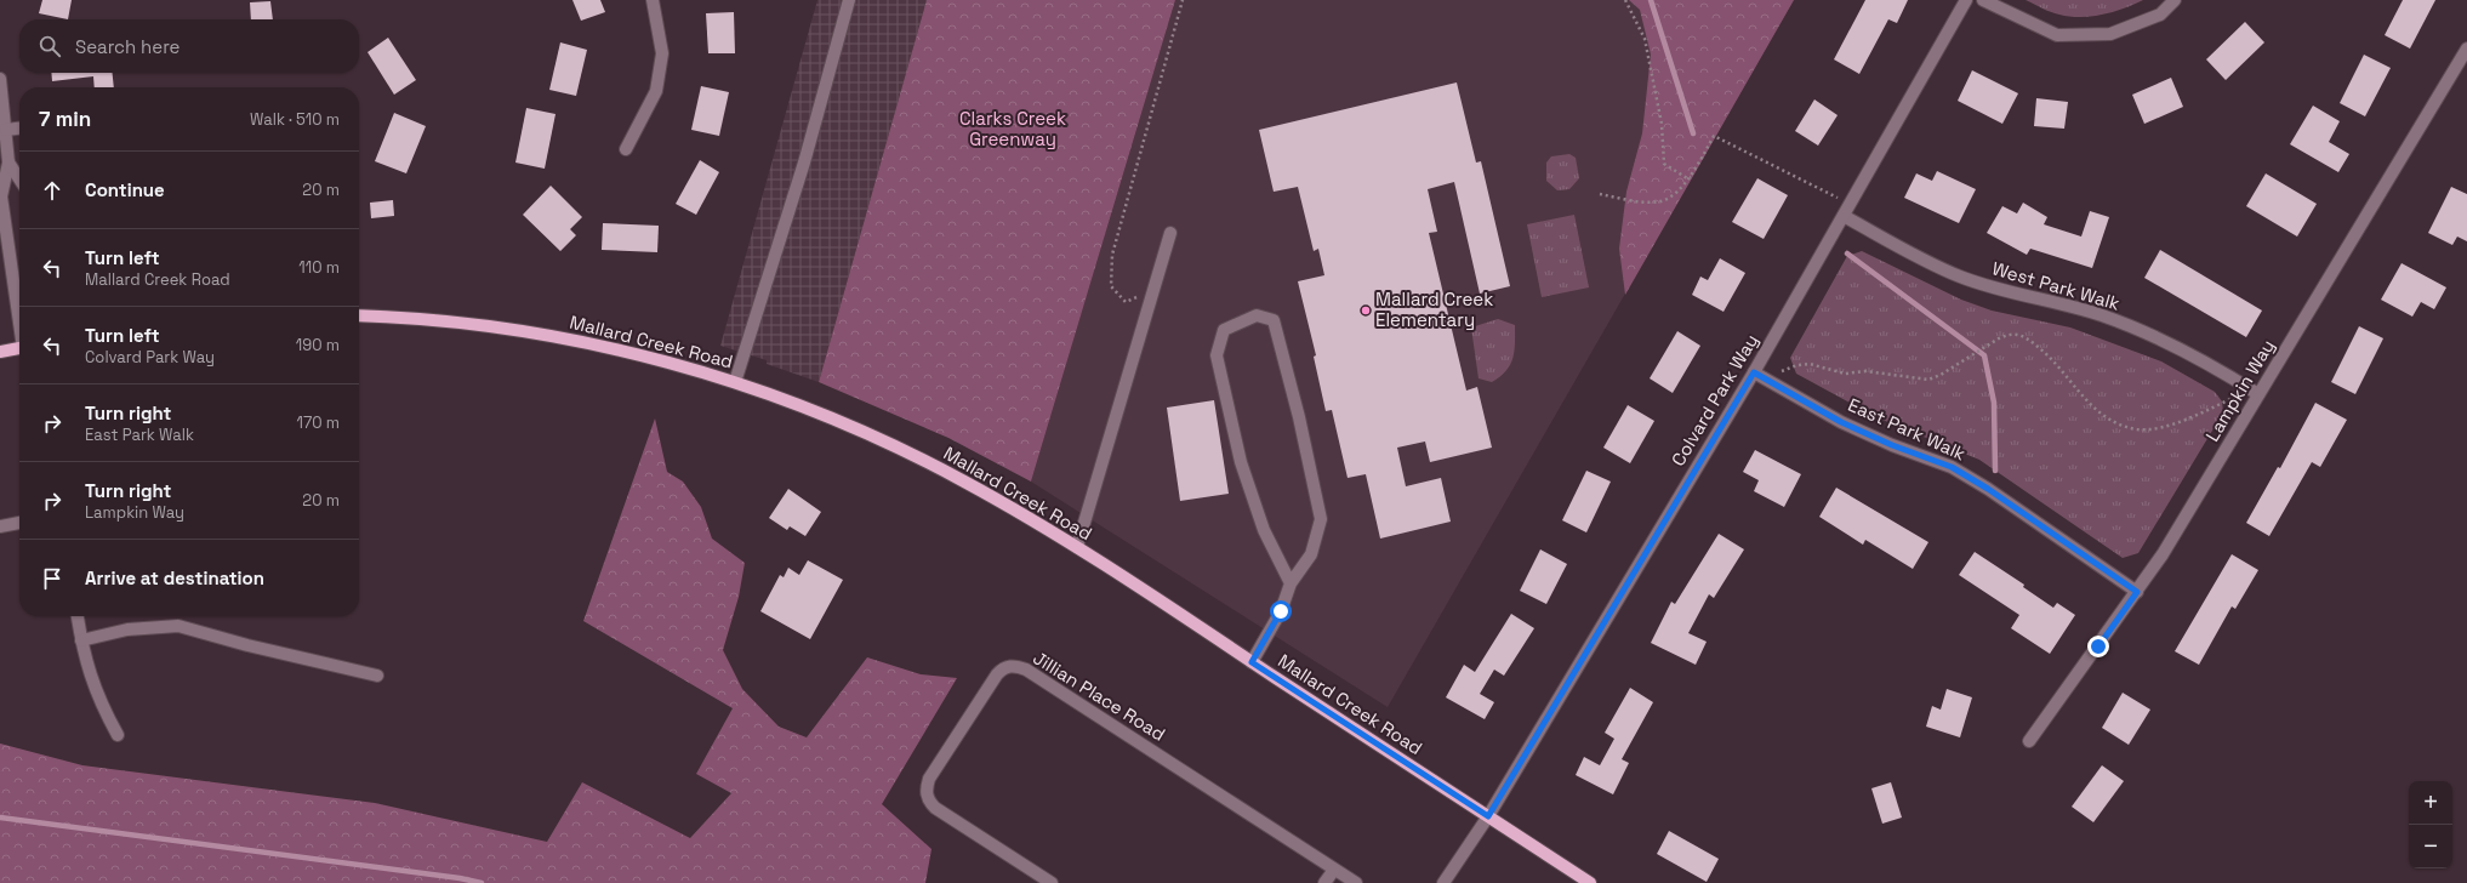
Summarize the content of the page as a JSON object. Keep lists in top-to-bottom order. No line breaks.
{"streets":{"main road":["Mallard Creek Road"],"street":["West Park Walk","Lampkin Way","Colvard Park Way","East Park Walk","Jillian Place Road"]},"crossings":[["West Park Walk","Lampkin Way"],["West Park Walk","Colvard Park Way"],["Mallard Creek Road","Colvard Park Way"],["Lampkin Way","East Park Walk"],["Colvard Park Way","East Park Walk"]],"parks":["Clarks Creek Greenway"],"places":["Mallard Creek Elementary"],"page":{"search":"Search here","heading":["7 min","Walk · 510 m"],"list":[["Continue","20 m"],["Turn left","Mallard Creek Road","110 m"],["Turn left","Colvard Park Way","190 m"],["Turn right","East Park Walk","170 m"],["Turn right","Lampkin Way","20 m"],"Arrive at destination"],"map_buttons":["+","−"]}}
